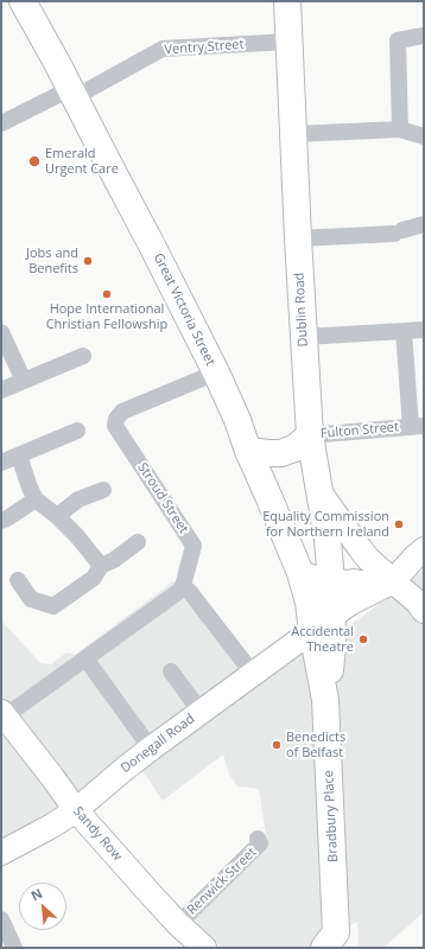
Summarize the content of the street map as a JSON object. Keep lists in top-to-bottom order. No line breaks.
{"streets":{"main road":["Great Victoria Street","Dublin Road","Bradbury Place"],"street":["Ventry Street","Fulton Street","Stroud Street","Donegall Road","Sandy Row","Renwick Street"]},"crossings":[["Ventry Street","Great Victoria Street"],["Ventry Street","Dublin Road"],["Great Victoria Street","Dublin Road"],["Great Victoria Street","Stroud Street"],["Great Victoria Street","Donegall Road"],["Great Victoria Street","Bradbury Place"],["Dublin Road","Fulton Street"],["Donegall Road","Bradbury Place"],["Donegall Road","Sandy Row"],["Sandy Row","Renwick Street"]],"places":["Emerald Urgent Care","Jobs and Benefits","Hope International Christian Fellowship","Equality Commission for Northern Ireland","Accidental Theatre","Benedicts of Belfast"],"north":"top left"}
